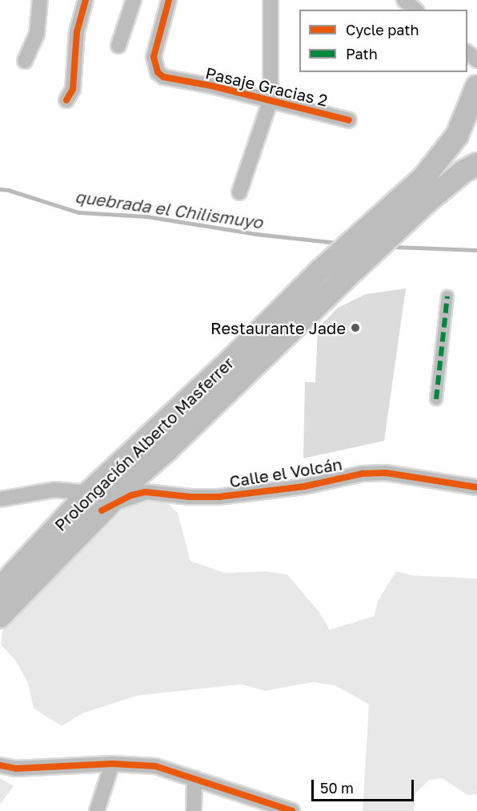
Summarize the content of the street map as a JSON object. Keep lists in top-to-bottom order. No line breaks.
{"streets":{"main road":["Prolongación Alberto Masferrer"],"street":["Pasaje Gracias 2","Calle el Volcán"]},"crossings":[["Prolongación Alberto Masferrer","Calle el Volcán"]],"water":["quebrada el Chilismuyo"],"places":["Restaurante Jade"],"legend":["Cycle path","Path"],"scale_bar":"50 m"}
